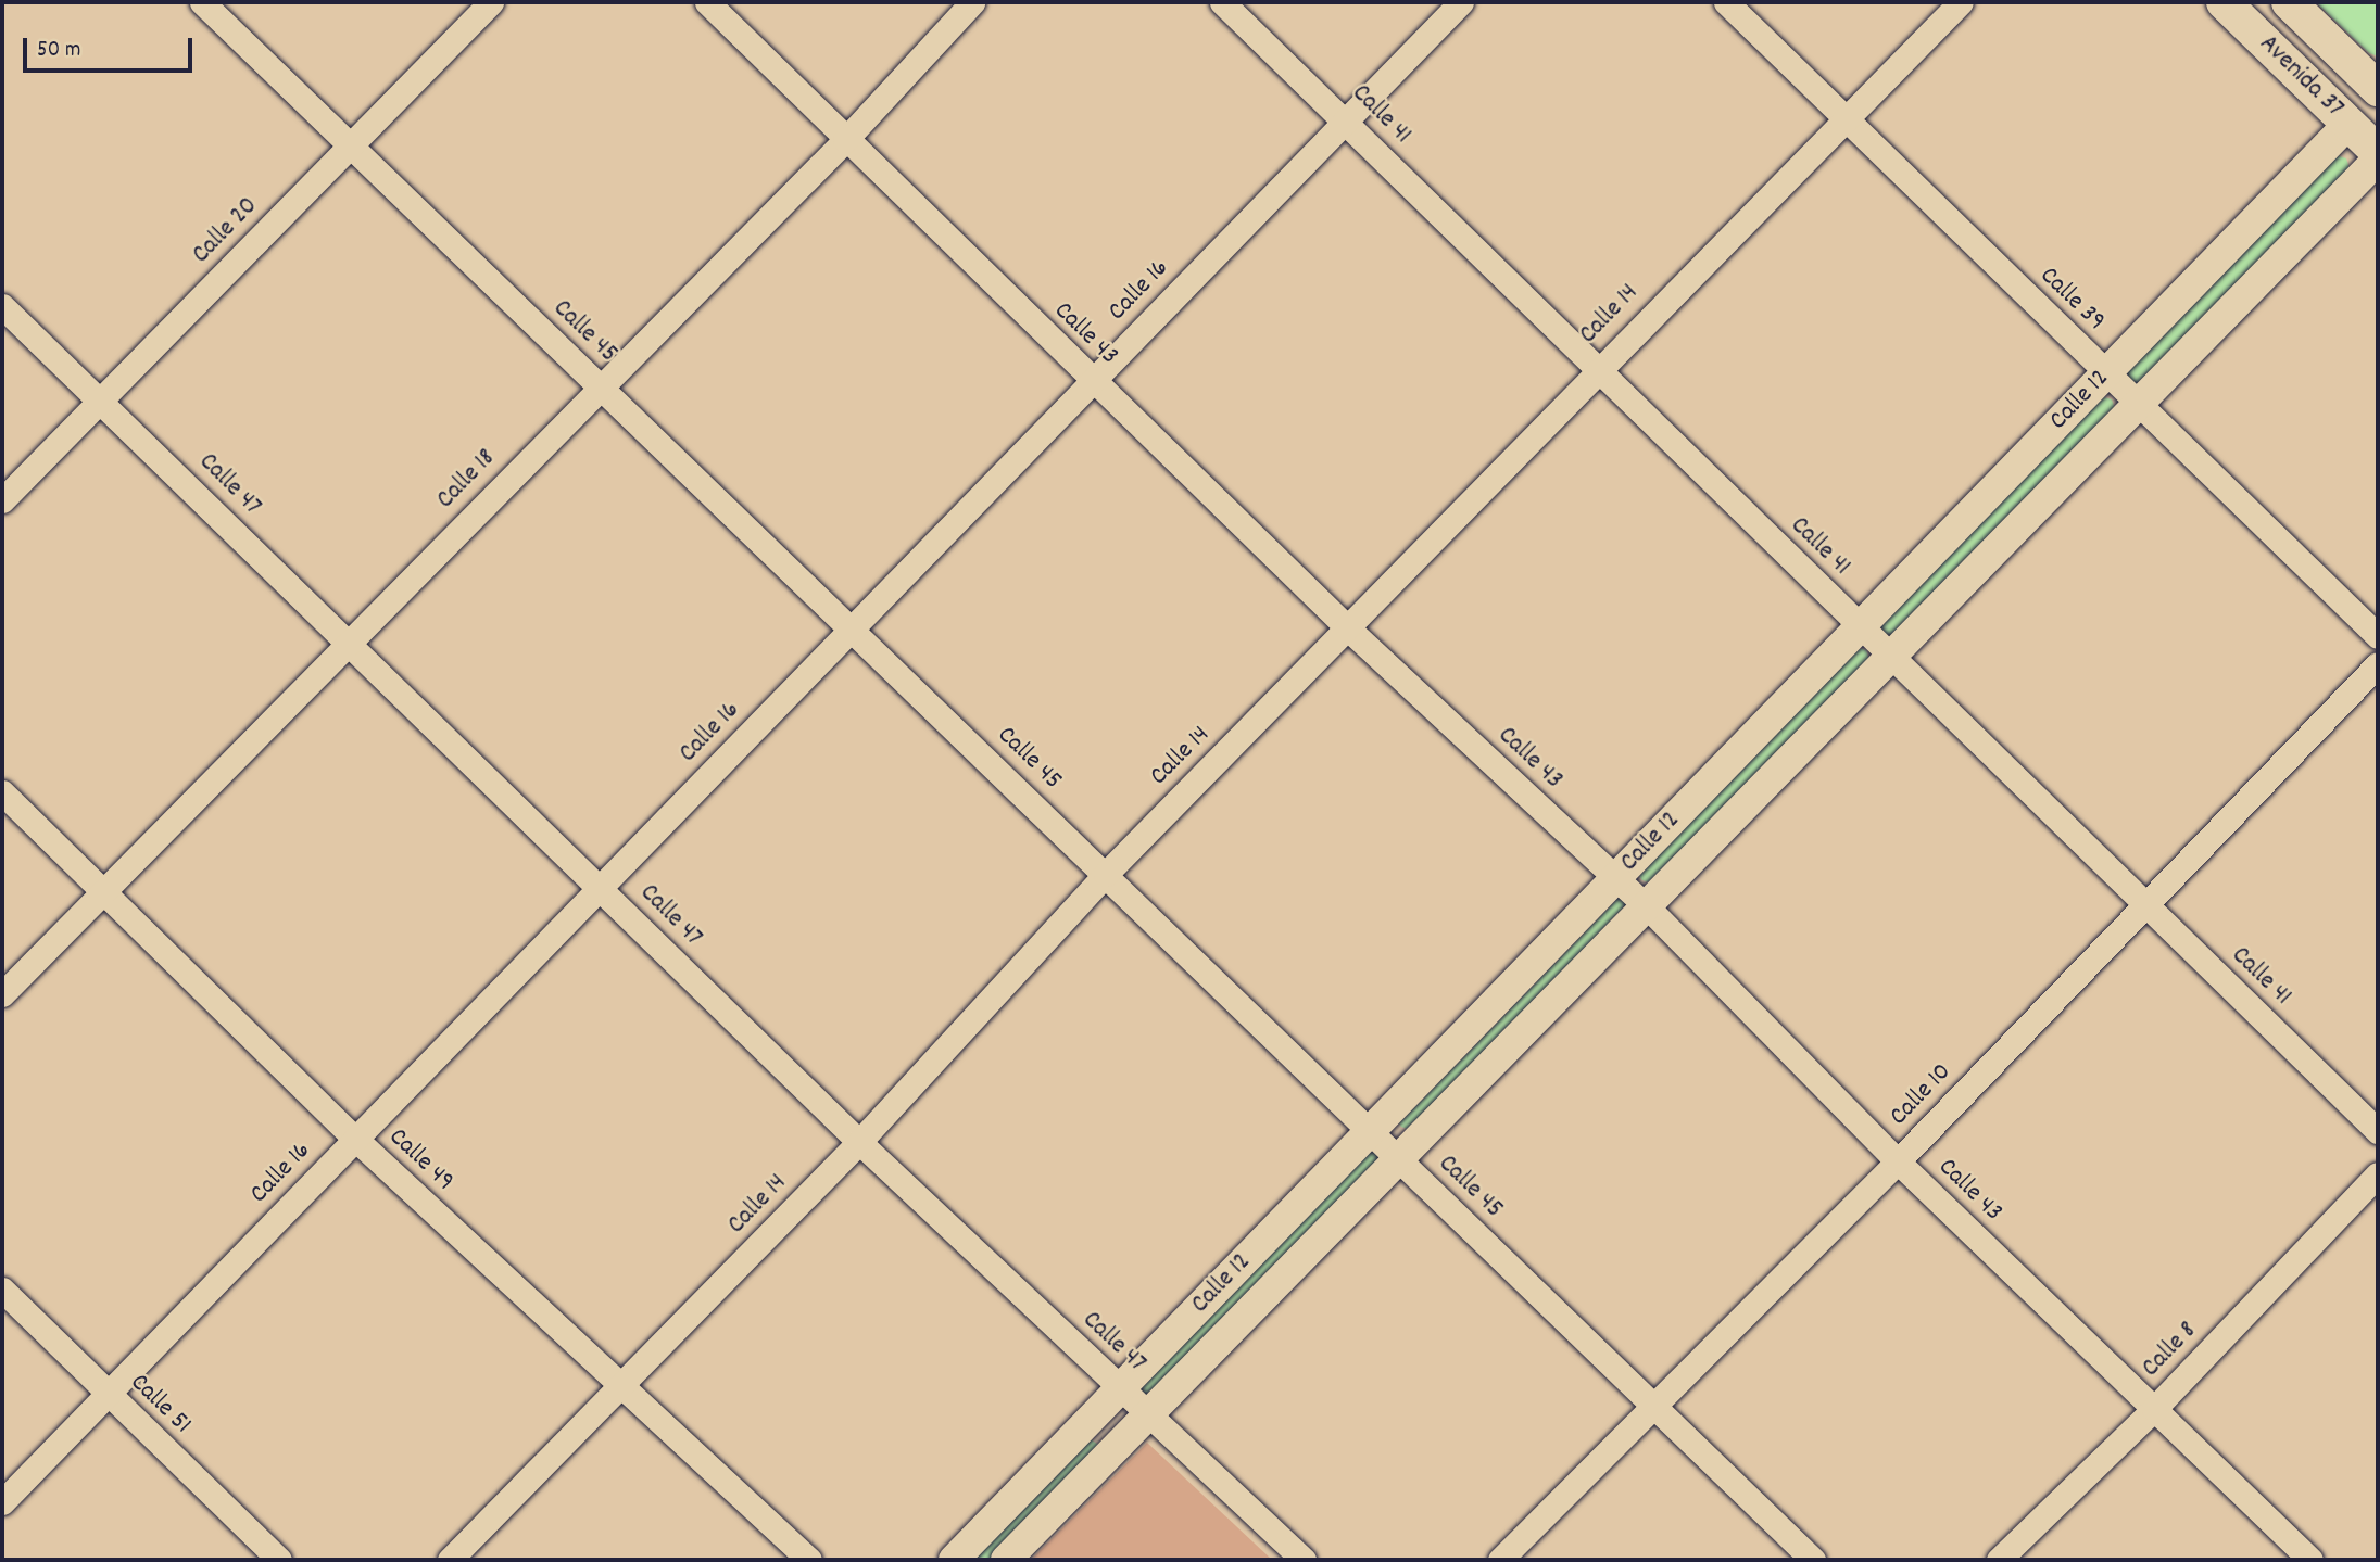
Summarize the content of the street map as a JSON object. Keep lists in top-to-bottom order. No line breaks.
{"streets":{"main road":["Avenida 37"],"street":["Calle 41","Calle 20","Calle 16","Calle 39","Calle 14","Calle 45","Calle 43","Calle 12","Calle 18","Calle 47","Calle 10","Calle 49","Calle 8","Calle 51"]},"crossings":[["Avenida 37","Calle 12"],["Calle 41","Calle 16"],["Calle 41","Calle 14"],["Calle 41","Calle 12"],["Calle 41","Calle 10"],["Calle 20","Calle 45"],["Calle 20","Calle 47"],["Calle 16","Calle 45"],["Calle 16","Calle 43"],["Calle 16","Calle 47"],["Calle 16","Calle 49"],["Calle 16","Calle 51"],["Calle 39","Calle 14"],["Calle 39","Calle 12"],["Calle 14","Calle 45"],["Calle 14","Calle 43"],["Calle 14","Calle 47"],["Calle 14","Calle 49"],["Calle 45","Calle 12"],["Calle 45","Calle 18"],["Calle 45","Calle 10"],["Calle 43","Calle 12"],["Calle 43","Calle 18"],["Calle 43","Calle 10"],["Calle 43","Calle 8"],["Calle 12","Calle 47"],["Calle 18","Calle 47"],["Calle 18","Calle 49"]],"scale_bar":"50 m"}
